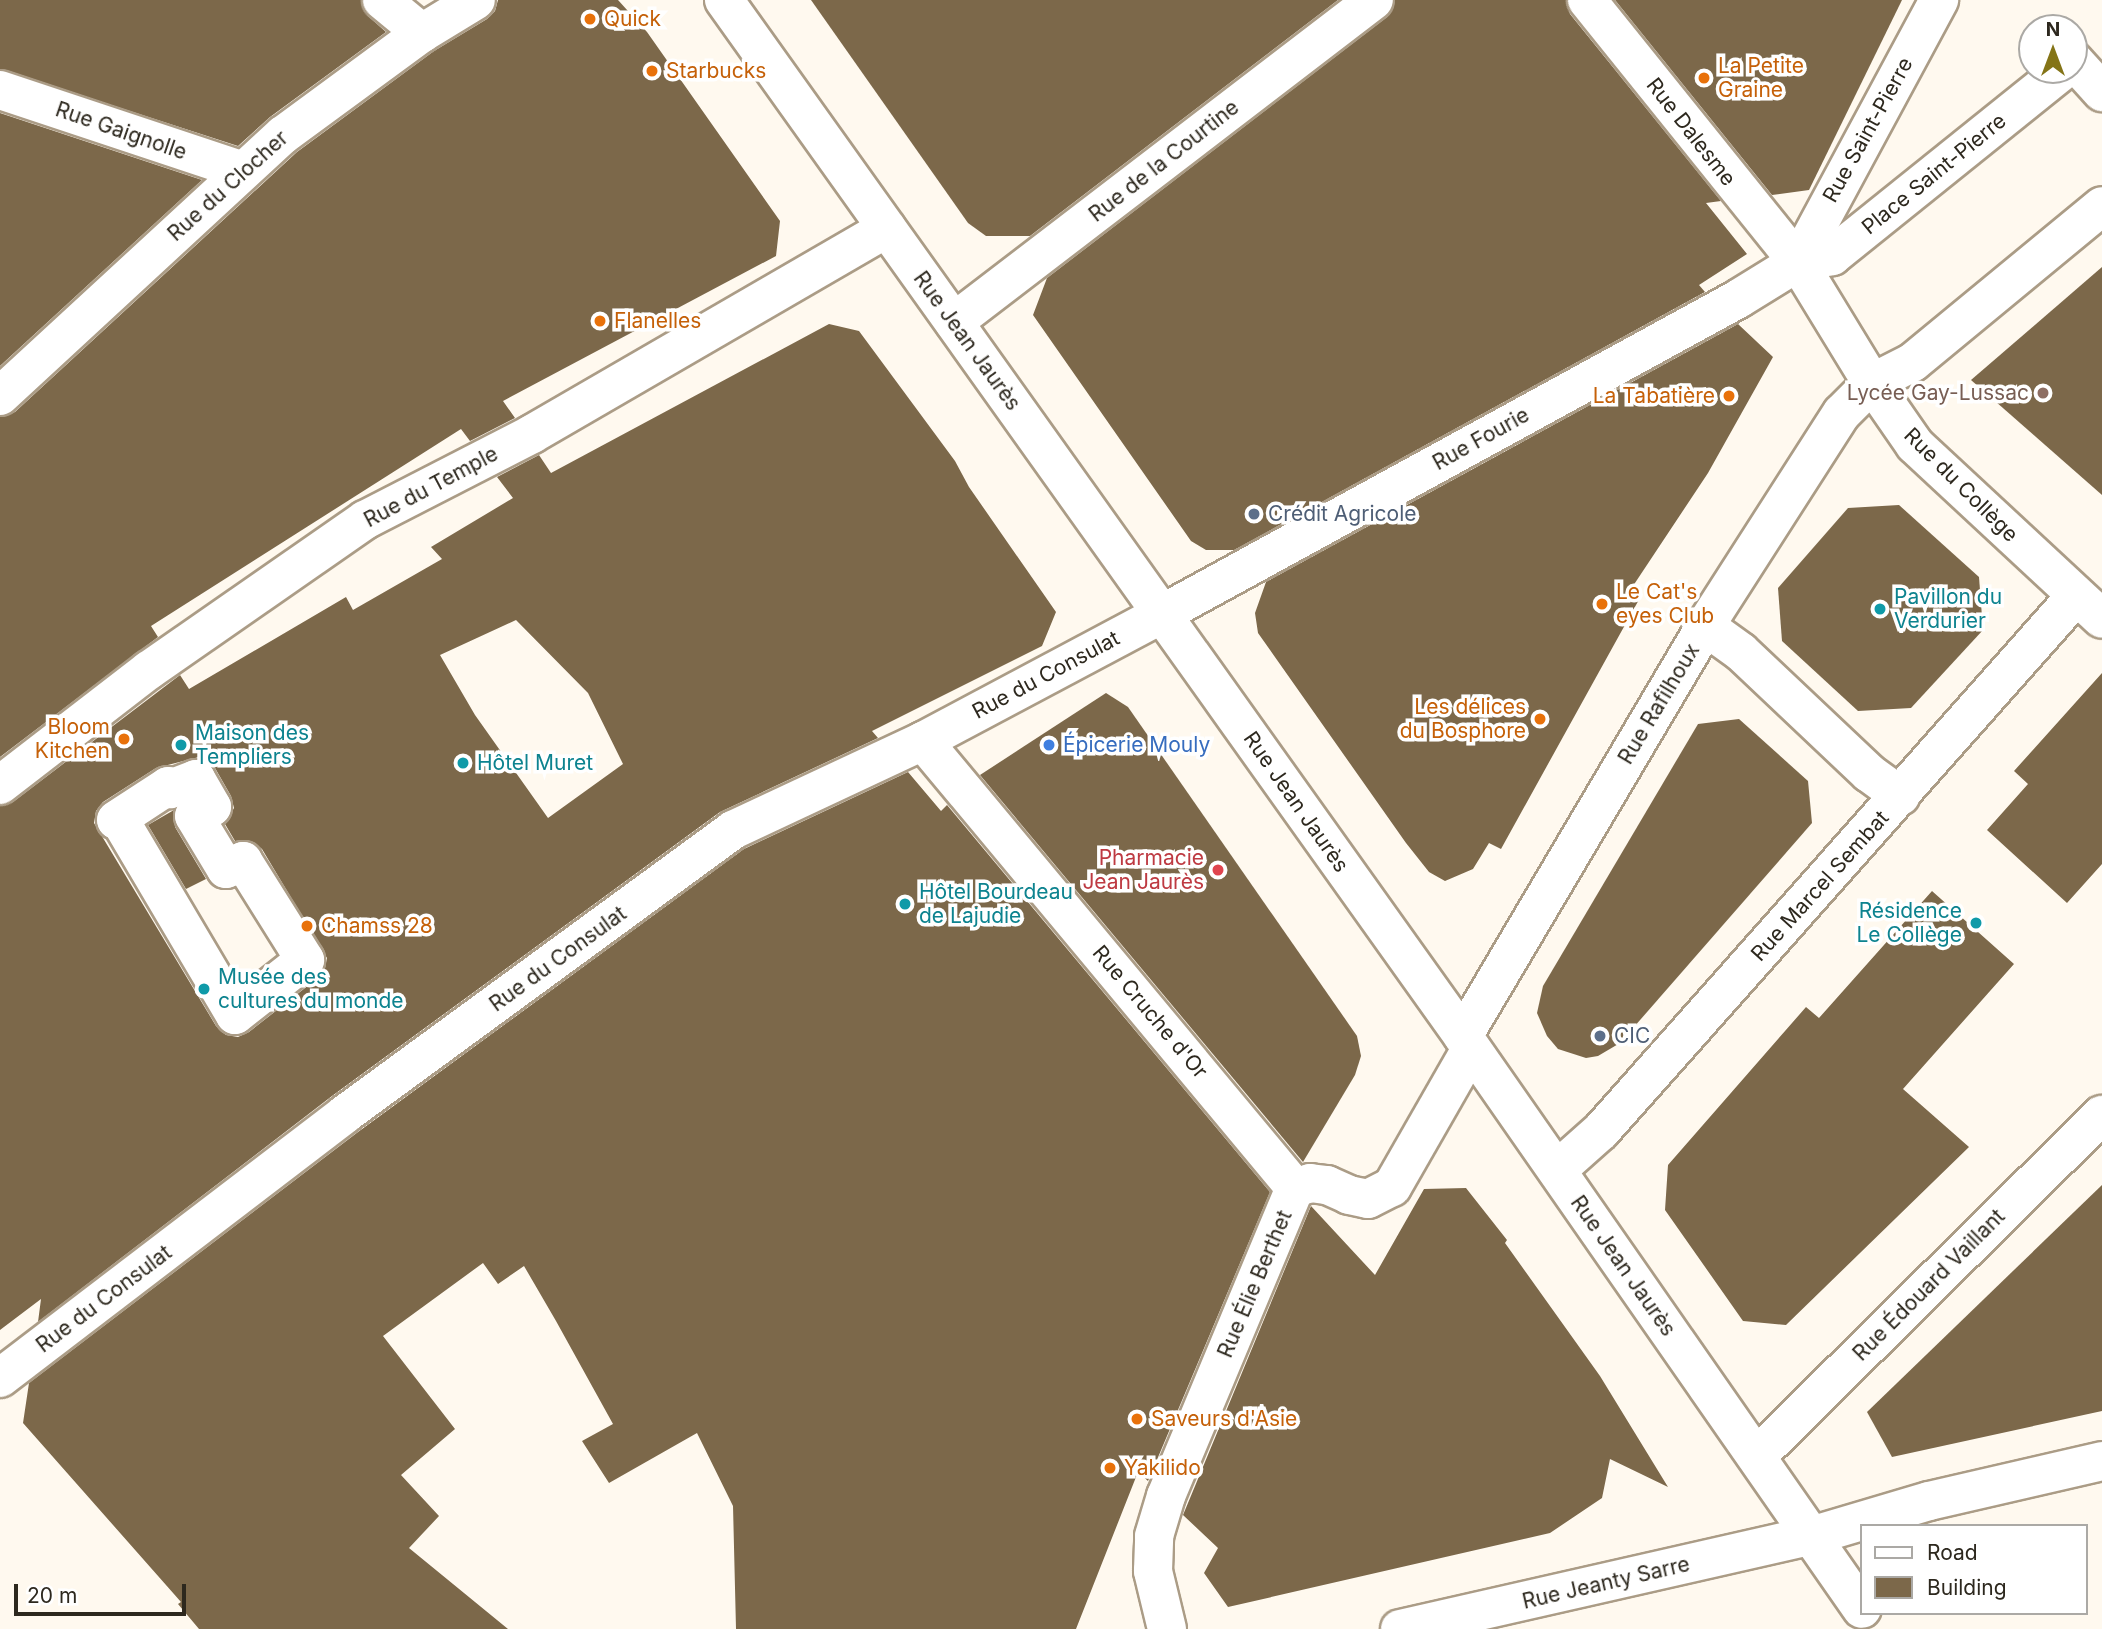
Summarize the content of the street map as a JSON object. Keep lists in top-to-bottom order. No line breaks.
{"streets":{"street":["Rue Saint-Pierre","Rue Gaignolle","Rue Dalesme","Rue de la Courtine","Place Saint-Pierre","Rue du Clocher","Rue Jean Jaurès","Rue Fourie","Rue du Collège","Rue du Temple","Rue du Consulat","Rue Rafilhoux","Rue Marcel Sembat","Rue Cruche d'Or","Rue Élie Berthet","Rue Édouard Vaillant","Rue Jeanty Sarre"]},"crossings":[["Rue Saint-Pierre","Rue Dalesme"],["Rue Saint-Pierre","Place Saint-Pierre"],["Rue Saint-Pierre","Rue Fourie"],["Rue Saint-Pierre","Rue du Collège"],["Rue Gaignolle","Rue du Clocher"],["Rue Dalesme","Place Saint-Pierre"],["Rue Dalesme","Rue Fourie"],["Rue Dalesme","Rue du Collège"],["Rue de la Courtine","Rue Jean Jaurès"],["Place Saint-Pierre","Rue Fourie"],["Place Saint-Pierre","Rue du Collège"],["Rue Jean Jaurès","Rue Fourie"],["Rue Jean Jaurès","Rue du Temple"],["Rue Jean Jaurès","Rue du Consulat"],["Rue Jean Jaurès","Rue Rafilhoux"],["Rue Jean Jaurès","Rue Marcel Sembat"],["Rue Jean Jaurès","Rue Élie Berthet"],["Rue Jean Jaurès","Rue Édouard Vaillant"],["Rue Jean Jaurès","Rue Jeanty Sarre"],["Rue Fourie","Rue du Collège"],["Rue Fourie","Rue du Consulat"],["Rue du Collège","Rue Rafilhoux"],["Rue du Collège","Rue Marcel Sembat"],["Rue du Consulat","Rue Cruche d'Or"],["Rue Rafilhoux","Rue Élie Berthet"],["Rue Cruche d'Or","Rue Élie Berthet"]],"places":["Quick","Starbucks","La Petite Graine","Flanelles","Lycée Gay-Lussac","La Tabatière","Crédit Agricole","Le Cat's eyes Club","Pavillon du Verdurier","Les délices du Bosphore","Bloom Kitchen","Maison des Templiers","Épicerie Mouly","Hôtel Muret","Pharmacie Jean Jaurès","Hôtel Bourdeau de Lajudie","Résidence Le Collège","Chamss 28","Musée des cultures du monde","CIC","Saveurs d'Asie","Yakilido"],"legend":["Road","Building"],"scale_bar":"20 m","north":"top"}
